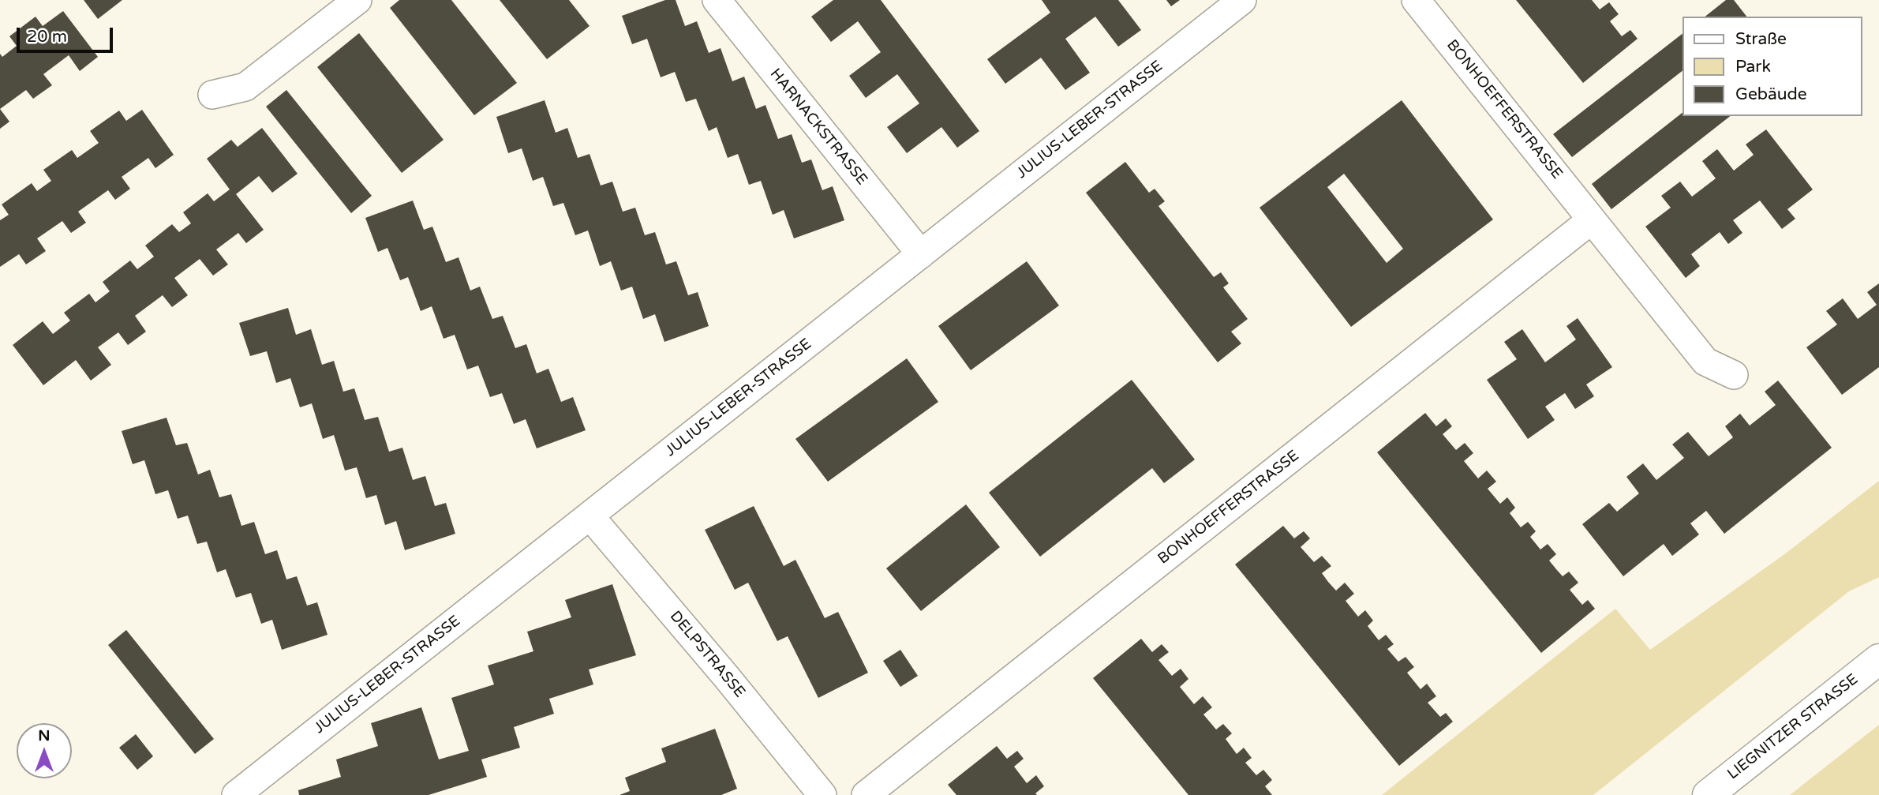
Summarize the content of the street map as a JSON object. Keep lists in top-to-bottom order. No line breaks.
{"streets":{"main road":["LIEGNITZER STRASSE"],"street":["BONHOEFFERSTRASSE","JULIUS-LEBER-STRASSE","HARNACKSTRASSE","DELPSTRASSE"]},"crossings":[["JULIUS-LEBER-STRASSE","HARNACKSTRASSE"],["JULIUS-LEBER-STRASSE","DELPSTRASSE"]],"legend":["Straße","Park","Gebäude"],"scale_bar":"20 m","north":"top"}
